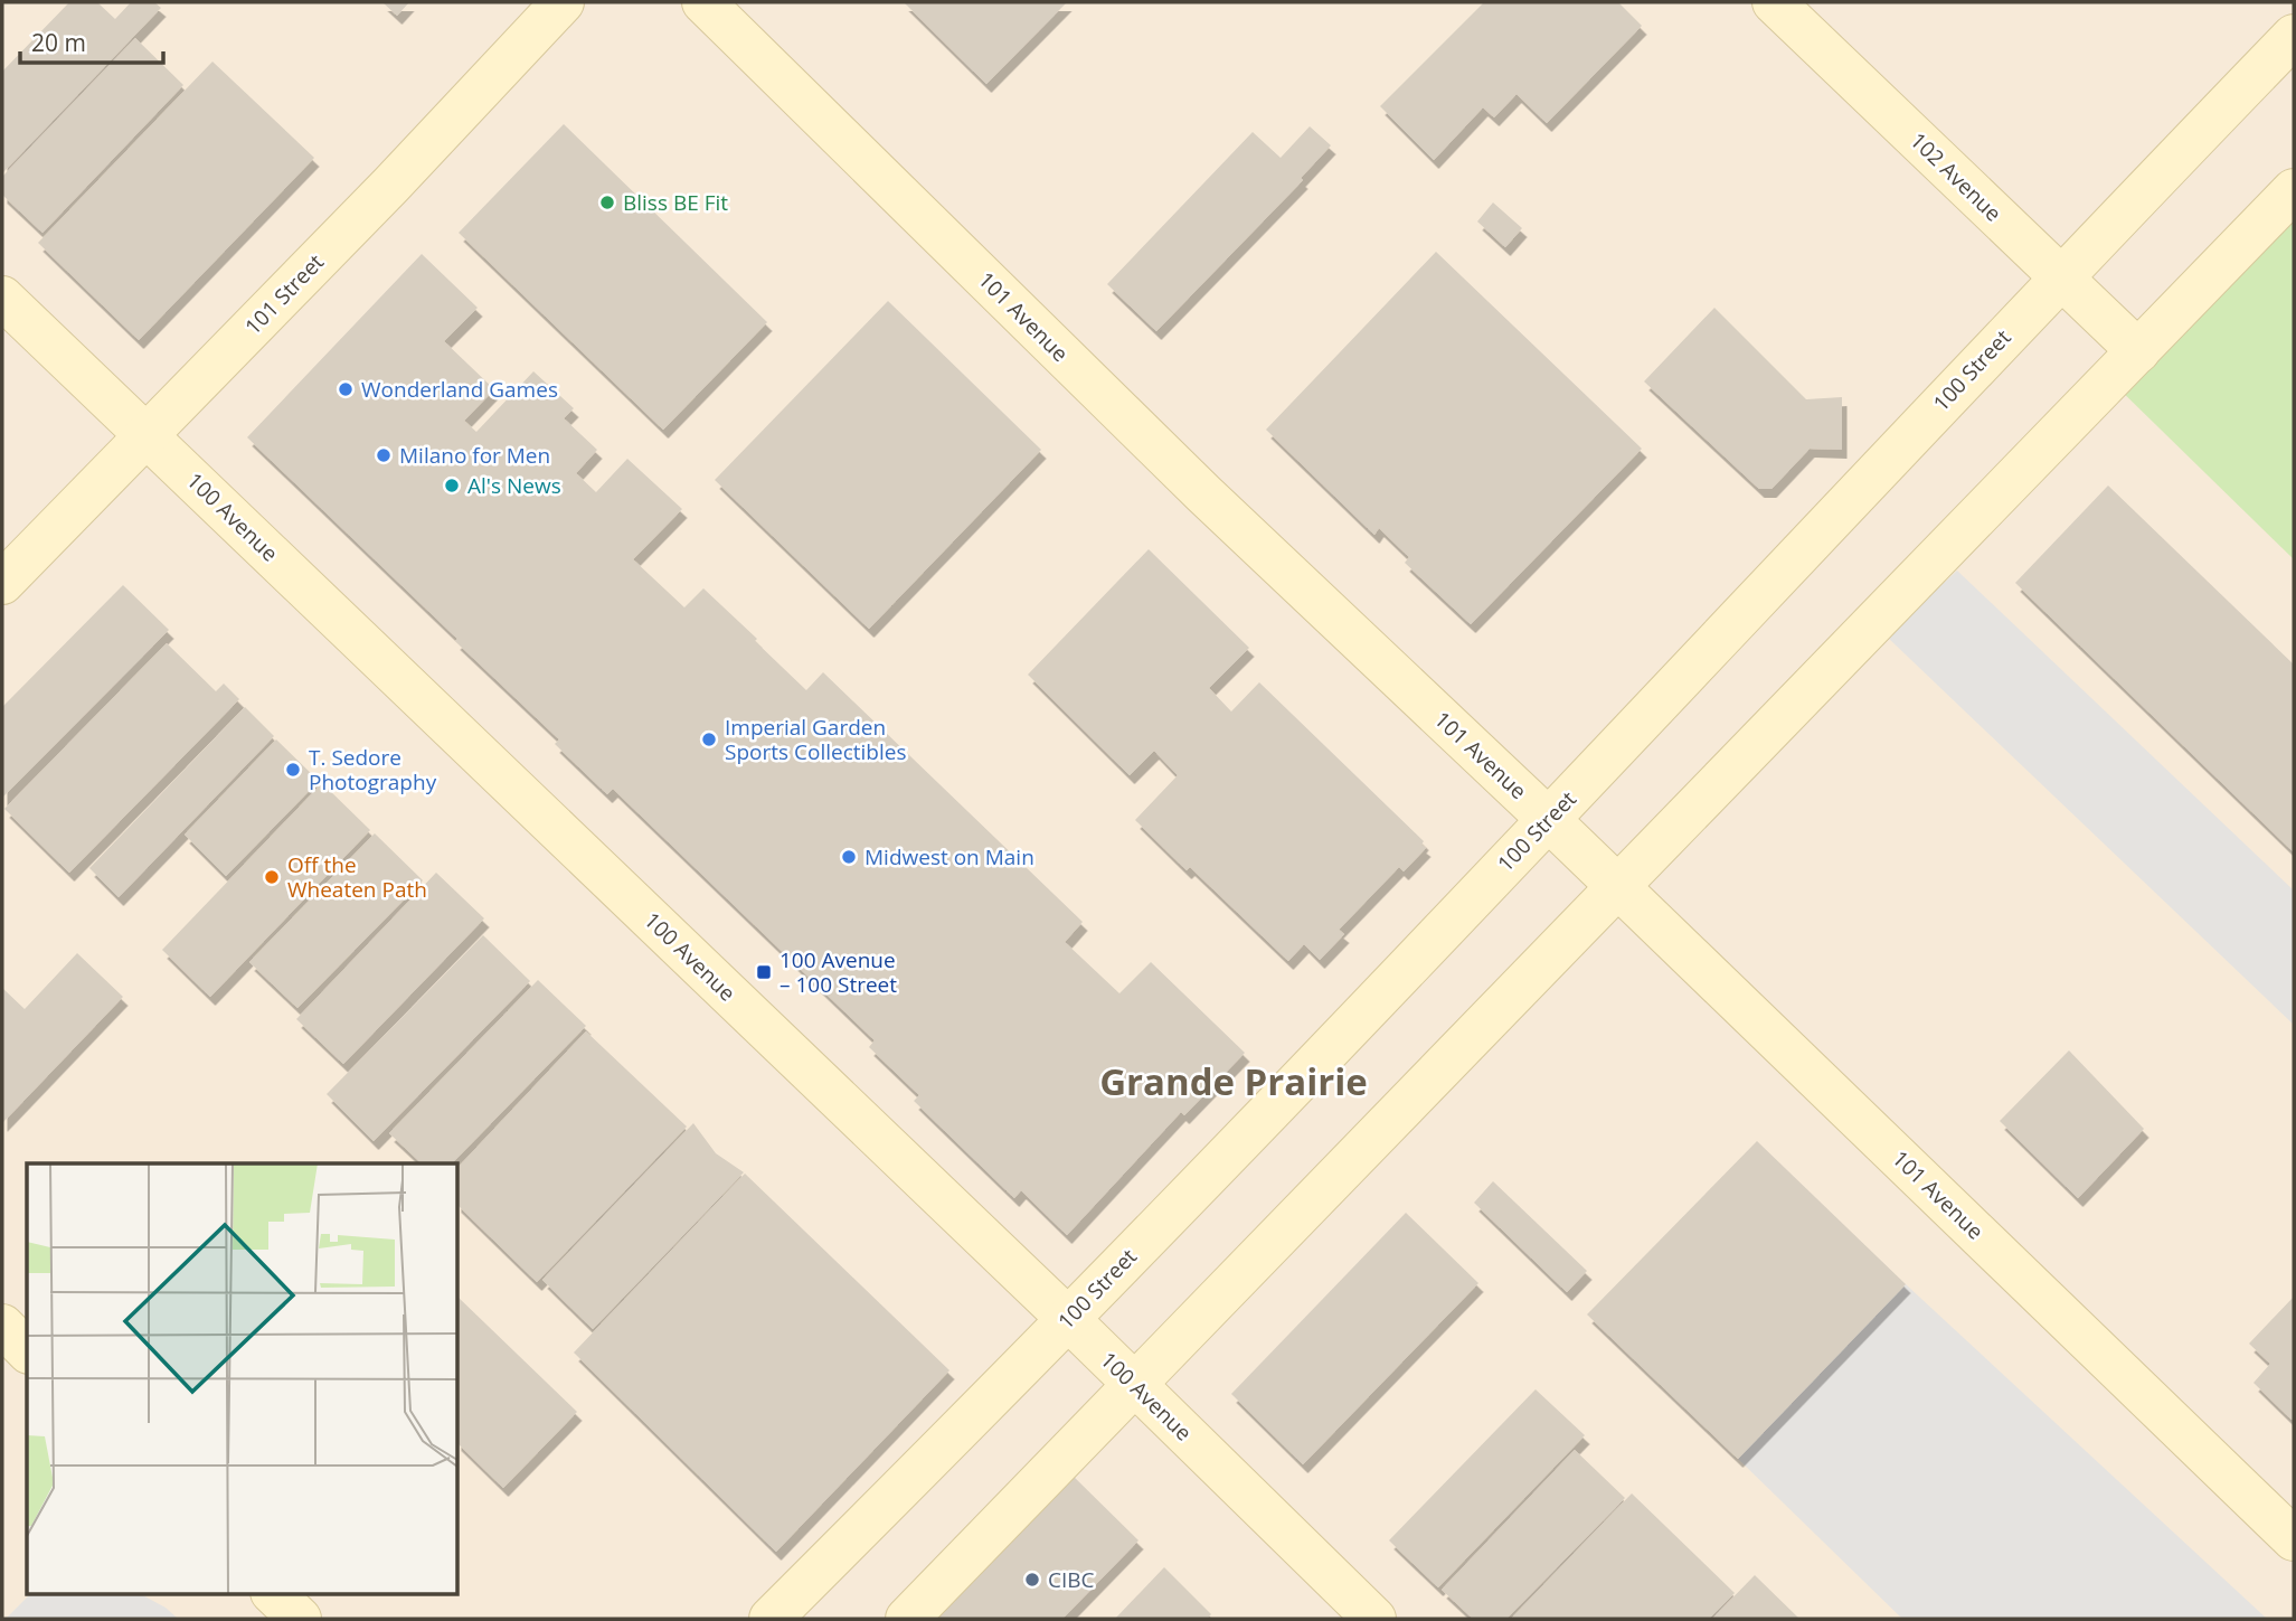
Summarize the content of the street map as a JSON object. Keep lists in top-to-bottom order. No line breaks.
{"streets":{"main road":["102 Avenue","101 Street","101 Avenue","100 Street","100 Avenue"]},"crossings":[["102 Avenue","100 Street"],["101 Street","100 Avenue"],["101 Avenue","100 Street"],["100 Street","100 Avenue"]],"districts":["Grande Prairie"],"places":{"other":["Bliss BE Fit","Wonderland Games","Milano for Men","Al's News","Imperial Garden Sports Collectibles","T. Sedore Photography","Midwest on Main","Off the Wheaten Path","CIBC"],"transit":["100 Avenue – 100 Street"]},"scale_bar":"20 m"}
